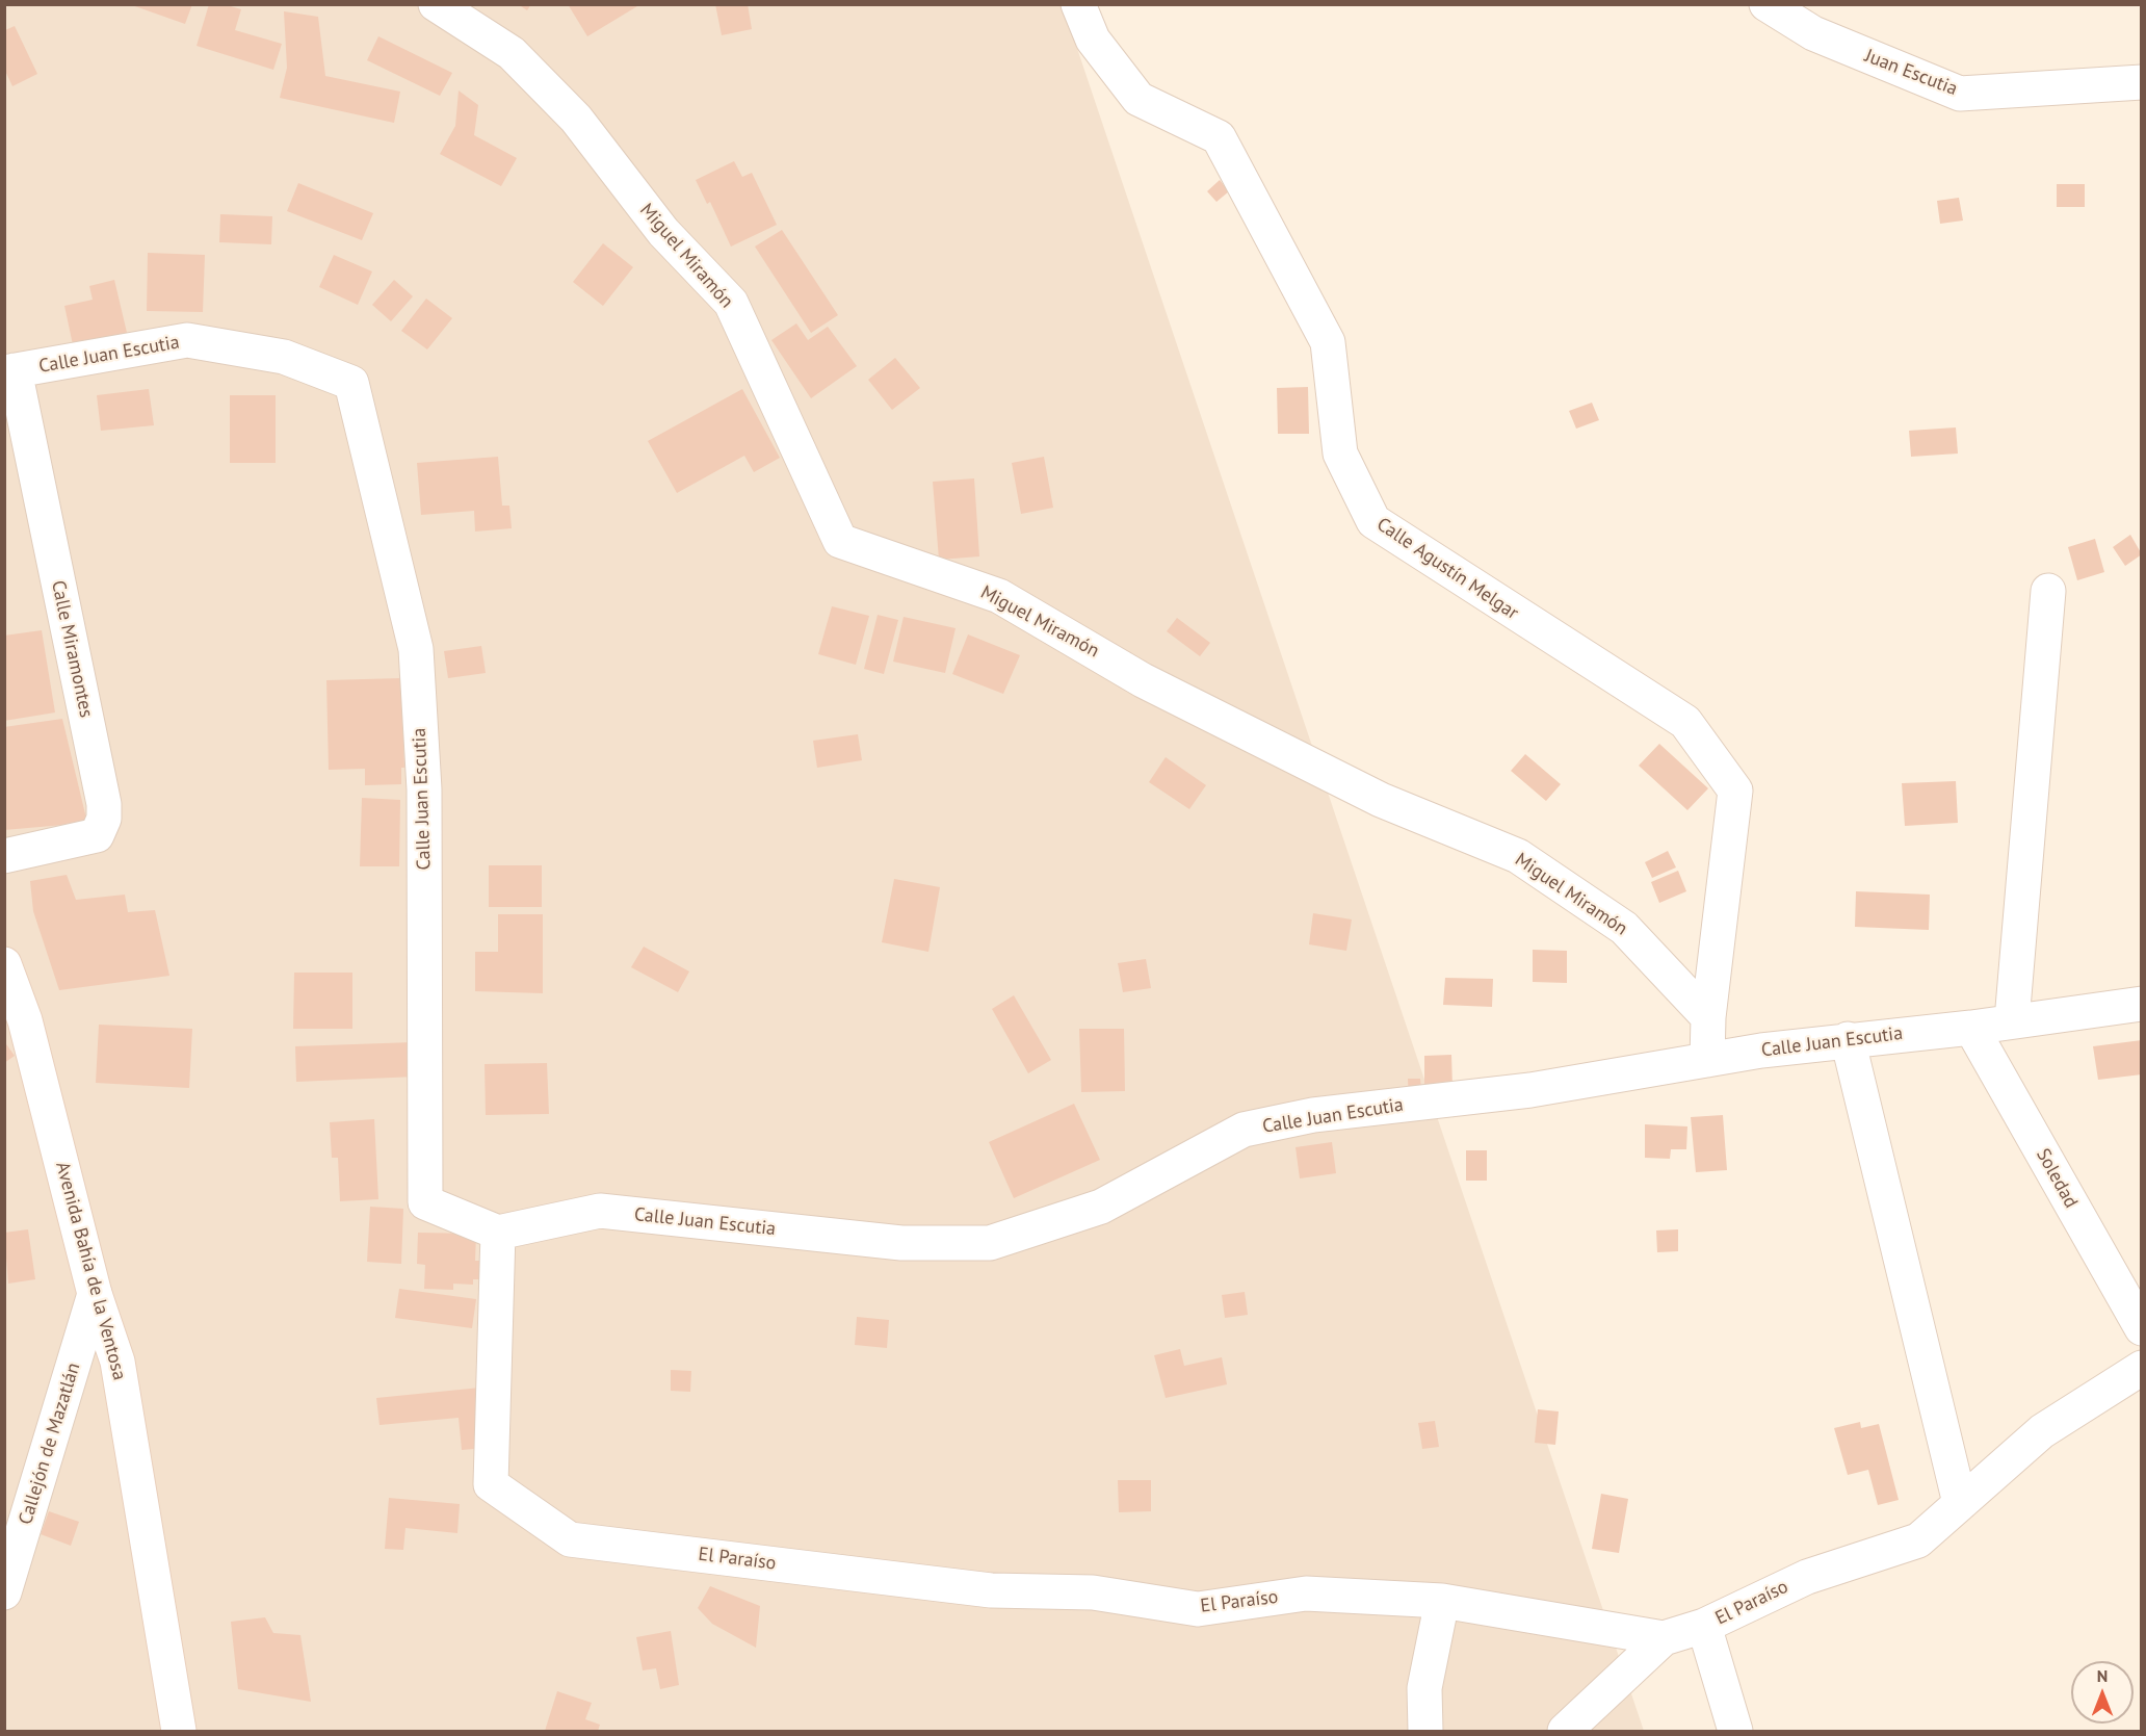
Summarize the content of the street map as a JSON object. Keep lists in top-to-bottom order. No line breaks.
{"streets":{"street":["Juan Escutia","Miguel Miramón","Calle Juan Escutia","Calle Agustín Melgar","Calle Miramontes","Soledad","Avenida Bahía de la Ventosa","Callejón de Mazatlán","El Paraíso"]},"crossings":[["Miguel Miramón","Calle Agustín Melgar"],["Calle Juan Escutia","Calle Miramontes"],["Calle Juan Escutia","Soledad"],["Calle Juan Escutia","El Paraíso"],["Avenida Bahía de la Ventosa","Callejón de Mazatlán"]],"north":"top"}
